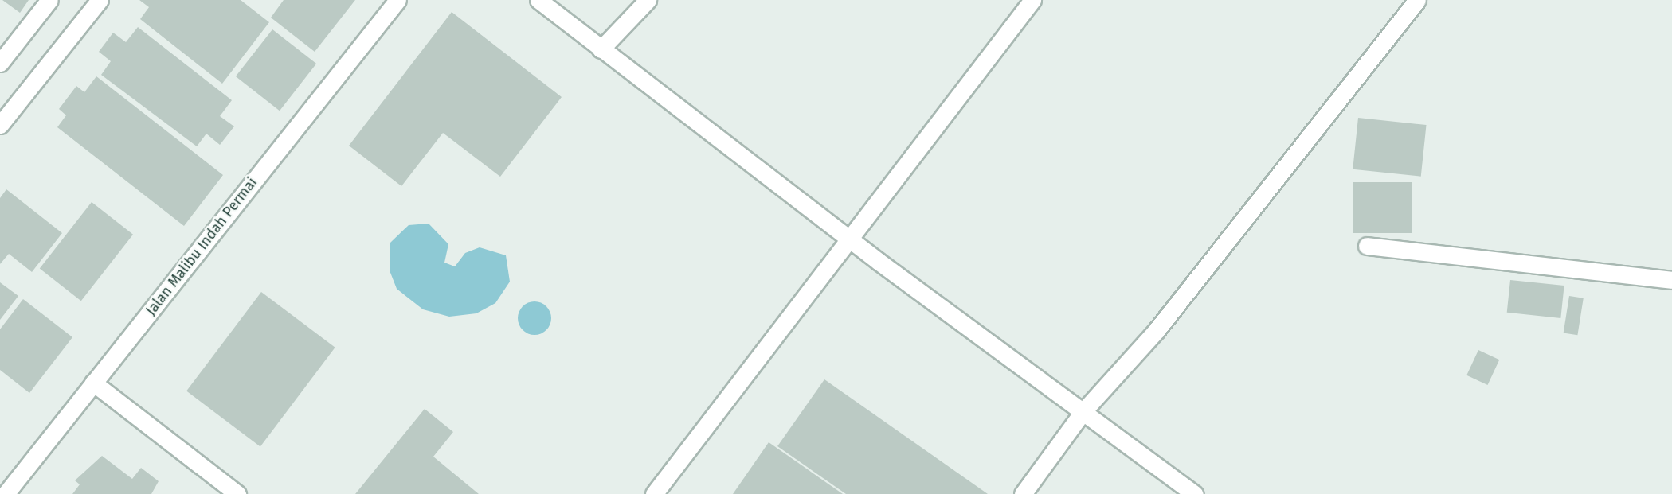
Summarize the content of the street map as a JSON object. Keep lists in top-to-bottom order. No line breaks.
{"streets":{"street":["Jalan Malibu Indah Permai"]}}
